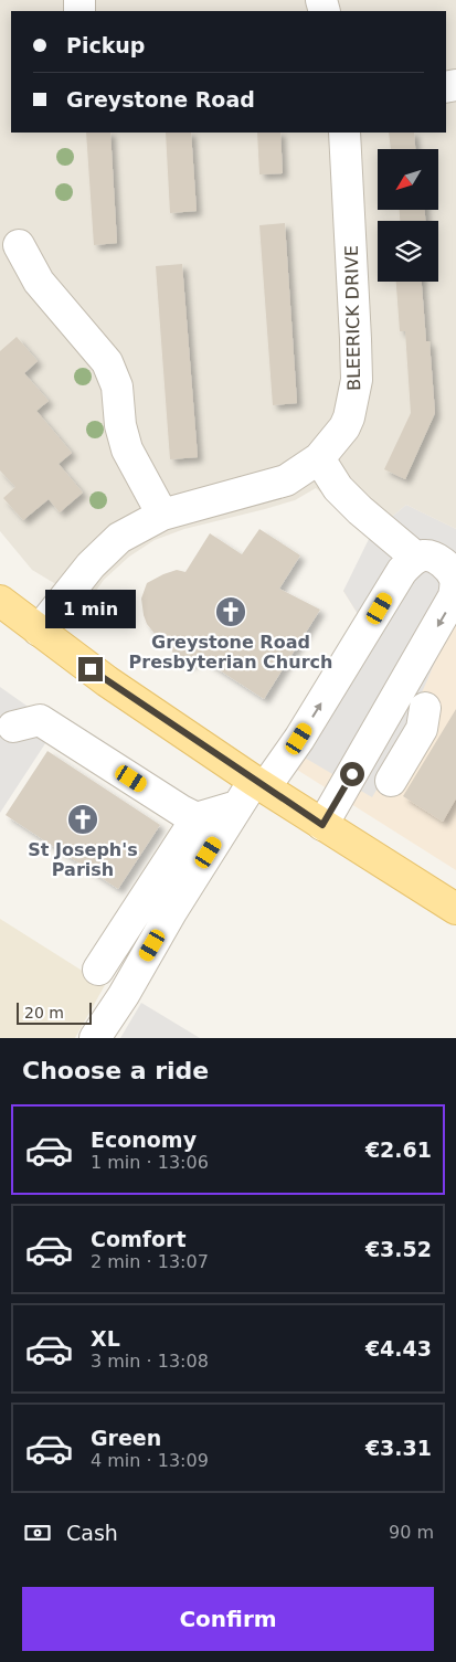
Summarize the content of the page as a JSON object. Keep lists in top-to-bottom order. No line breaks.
{"streets":{"street":["BLEERICK DRIVE"]},"places":{"church":["Greystone Road Presbyterian Church","St Joseph's Parish"]},"scale_bar":"20 m","north":"bottom left","page":{"banner":["Pickup","Greystone Road"],"bubble":"1 min","scale":"20 m","heading":"Choose a ride","list":[{"name":"Economy","note":"1 min · 13:06","value":"€2.61"},{"name":"Comfort","note":"2 min · 13:07","value":"€3.52"},{"name":"XL","note":"3 min · 13:08","value":"€4.43"},{"name":"Green","note":"4 min · 13:09","value":"€3.31"}],"pay":["Cash","90 m"],"buttons":"Confirm"}}
